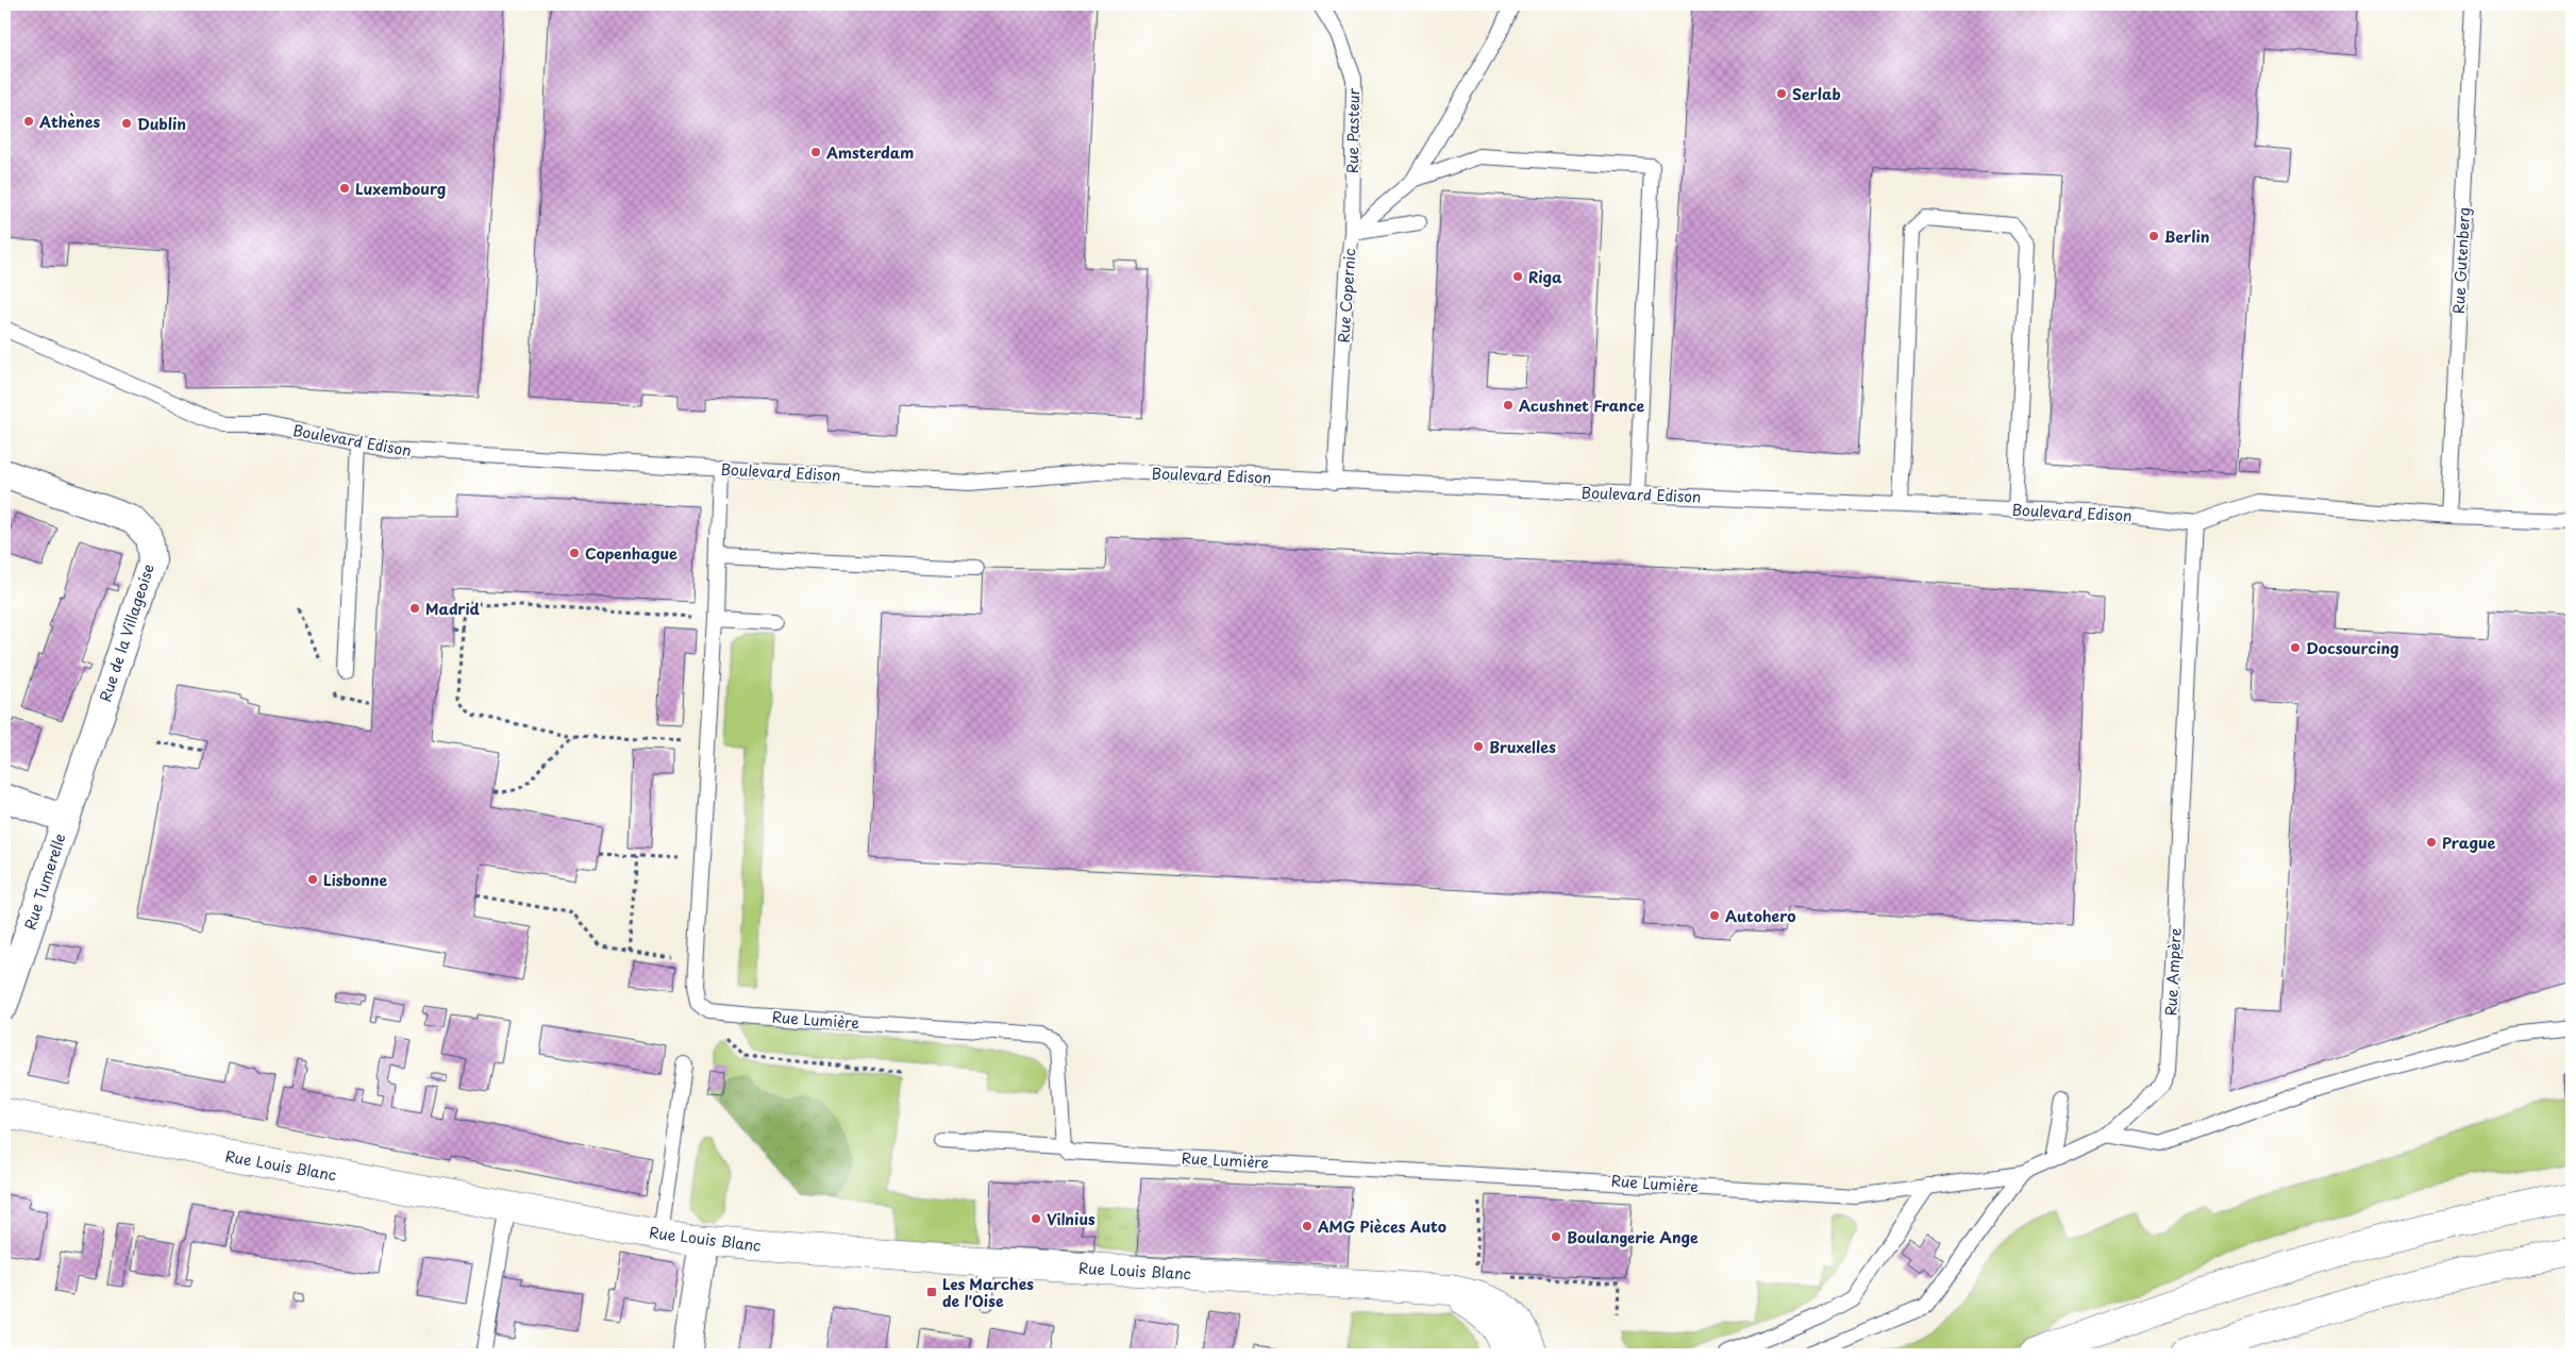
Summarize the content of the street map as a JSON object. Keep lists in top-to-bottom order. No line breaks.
{"streets":{"street":["Rue de la Villageoise","Rue Tumerelle","Rue Louis Blanc"],"lane":["Rue Pasteur","Rue Gutenberg","Rue Copernic","Boulevard Edison","Rue Ampère","Rue Lumière"]},"crossings":[["Rue Pasteur","Rue Copernic"],["Rue Copernic","Boulevard Edison"],["Boulevard Edison","Rue Ampère"],["Rue de la Villageoise","Rue Tumerelle"],["Rue Ampère","Rue Lumière"]],"places":{"other":["Serlab","Athènes","Dublin","Amsterdam","Luxembourg","Berlin","Riga","Acushnet France","Copenhague","Madrid","Docsourcing","Bruxelles","Prague","Lisbonne","Autohero","Vilnius","AMG Pièces Auto","Boulangerie Ange"],"transit":["Les Marches de l'Oise"]}}
